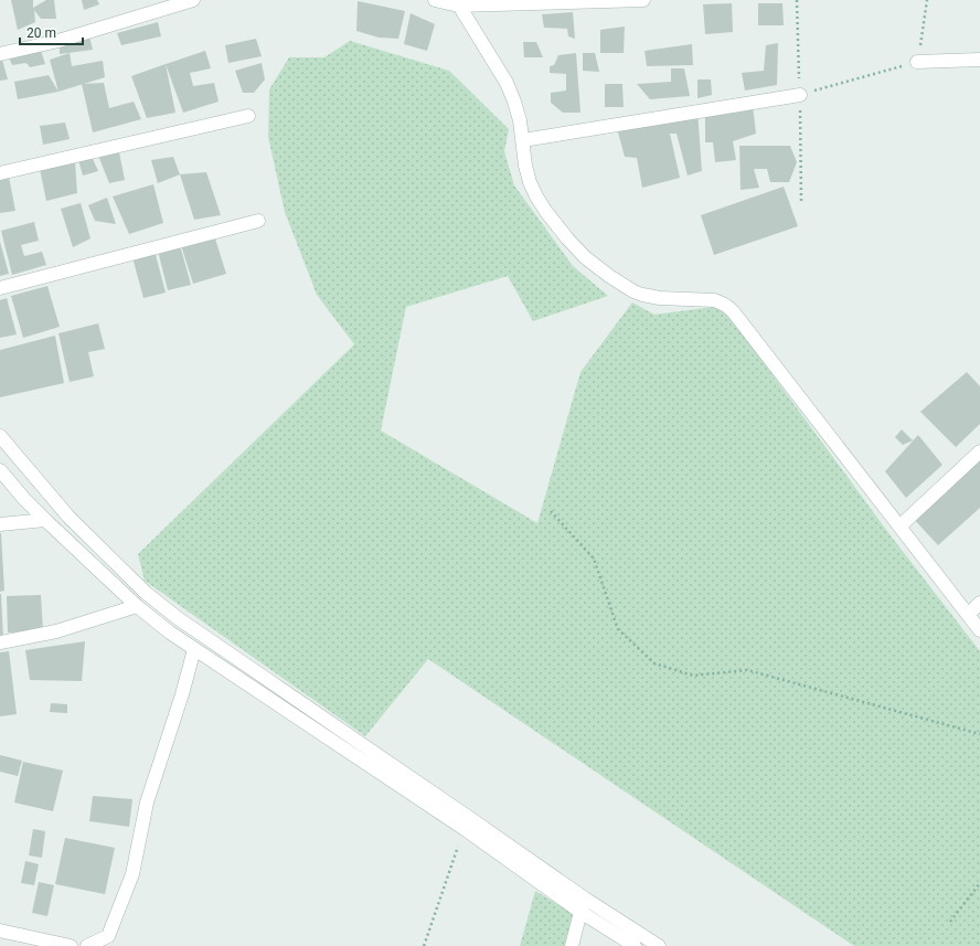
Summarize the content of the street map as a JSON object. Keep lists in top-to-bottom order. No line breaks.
{"scale_bar":"20 m"}
